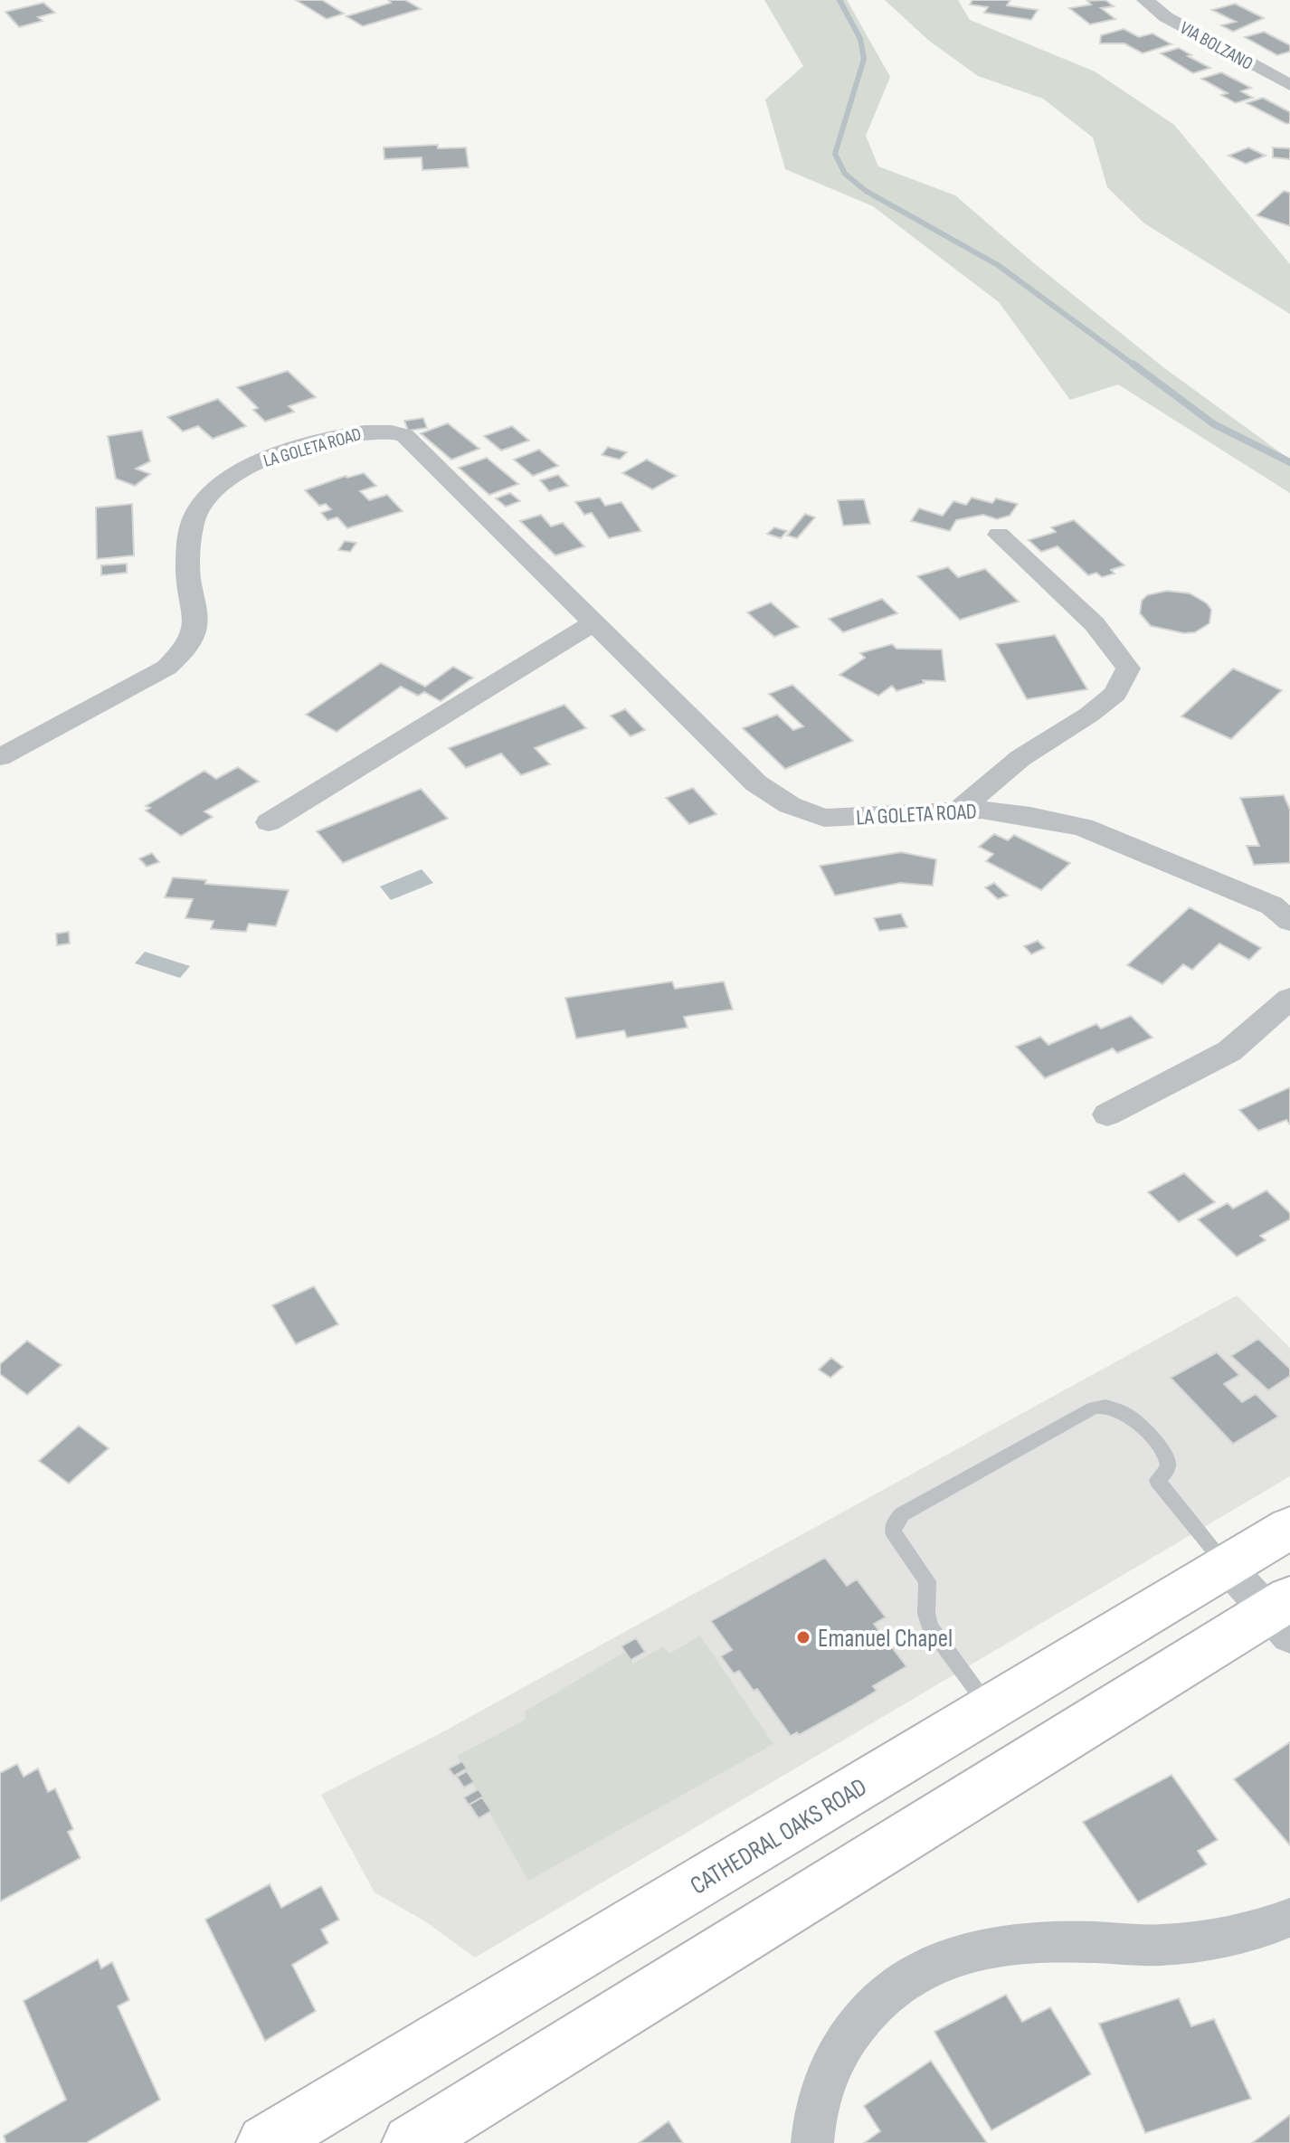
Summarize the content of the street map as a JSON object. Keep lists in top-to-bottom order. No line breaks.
{"streets":{"main road":["CATHEDRAL OAKS ROAD"],"street":["VIA BOLZANO","LA GOLETA ROAD"]},"places":["Emanuel Chapel"]}
